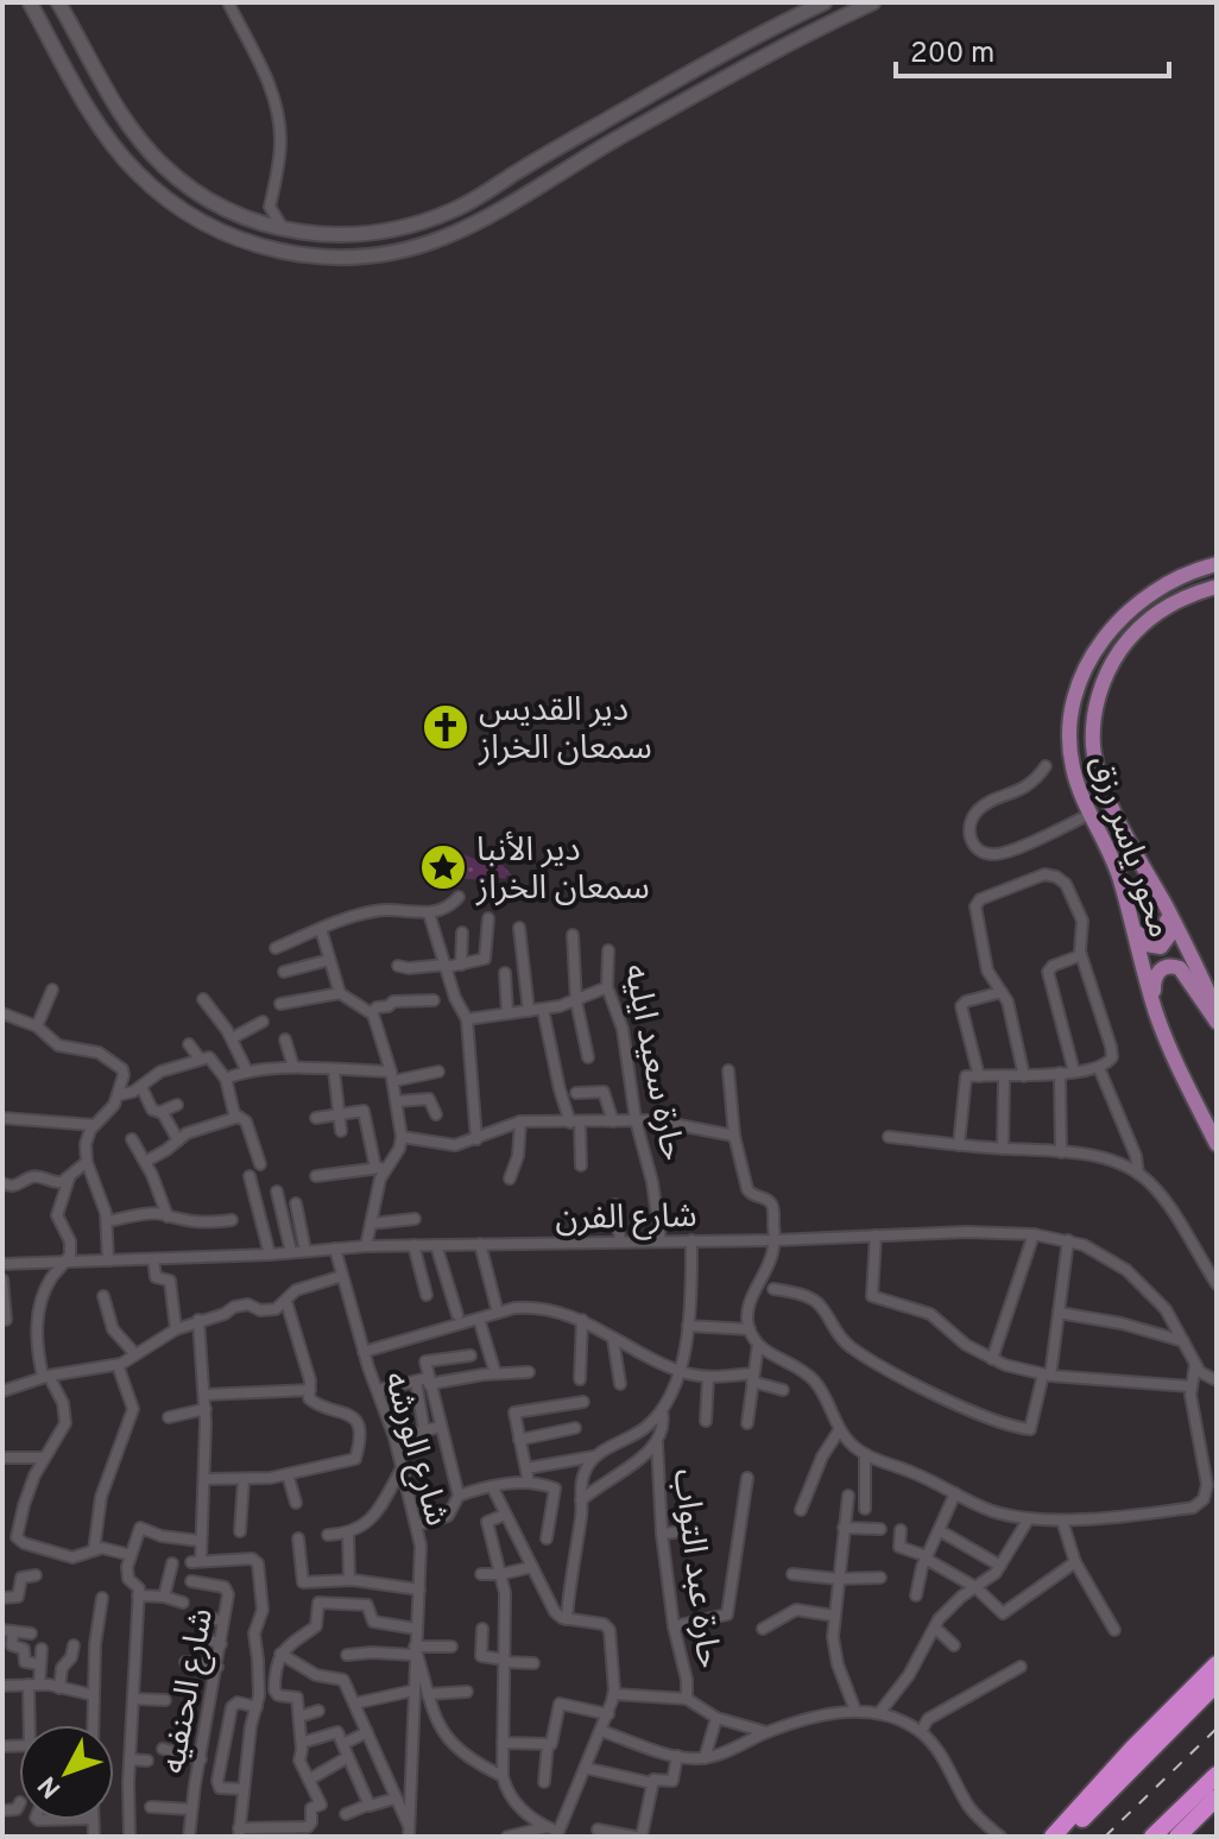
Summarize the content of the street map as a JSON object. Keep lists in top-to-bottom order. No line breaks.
{"streets":{"main road":["محور ياسر رزق"],"street":["حارة سعيد ايليه","شارع الفرن","شارع الورشه","حارة عبد التواب","شارع الحنفيه"]},"crossings":[["حارة سعيد ايليه","شارع الفرن"],["شارع الفرن","شارع الورشه"]],"places":{"church":["دير القديس سمعان الخراز"],"place":["دير الأنبا سمعان الخراز"]},"scale_bar":"200 m","north":"bottom left"}
